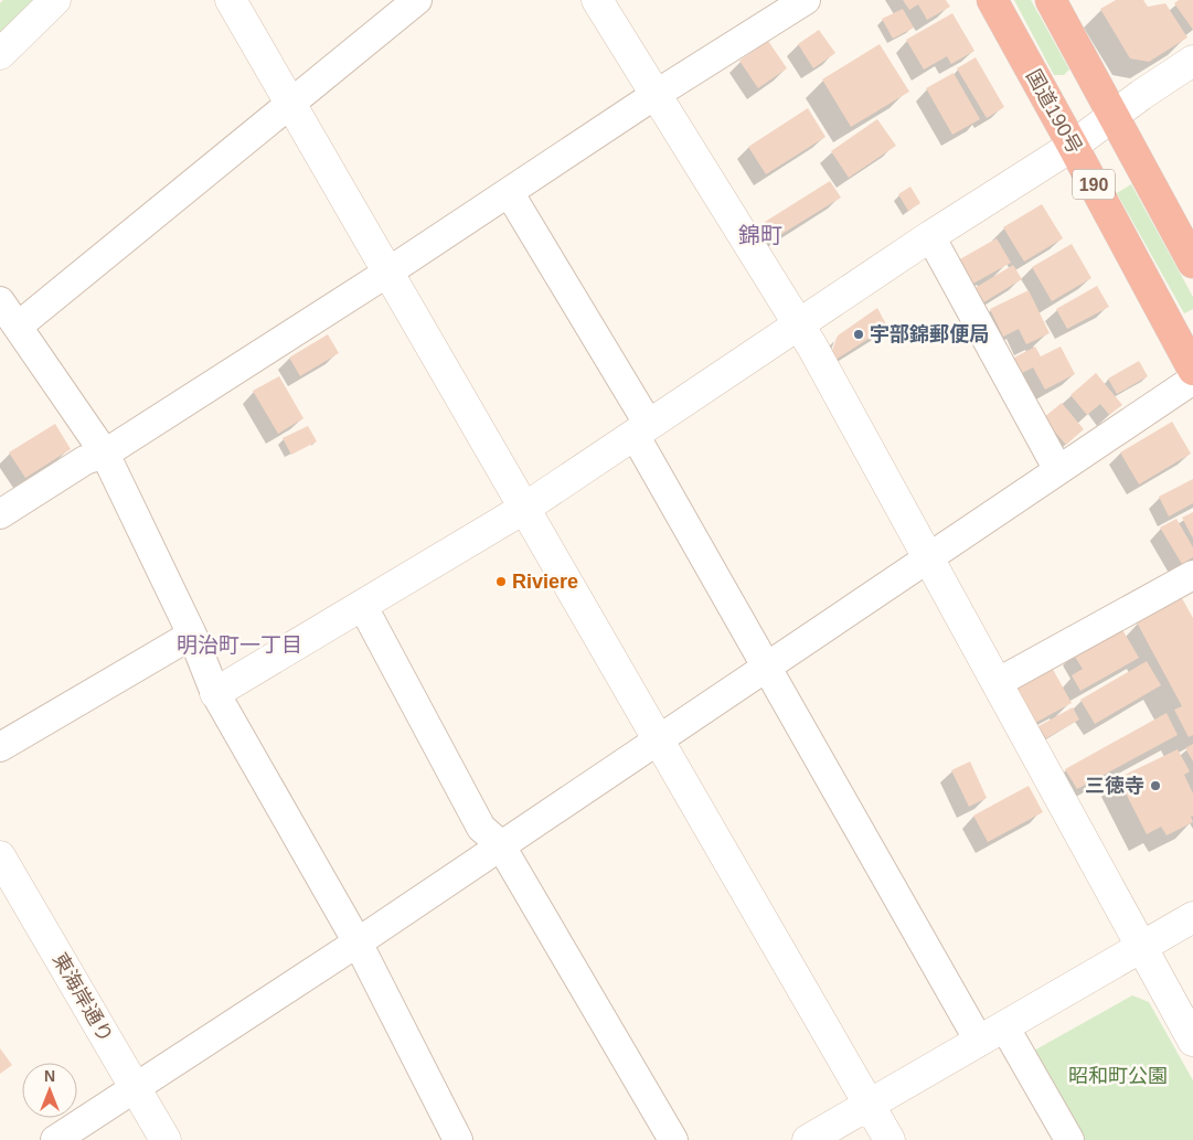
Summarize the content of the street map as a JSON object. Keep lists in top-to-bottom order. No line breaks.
{"streets":{"highway":["国道190号","190"],"street":["東海岸通り"]},"districts":["錦町","明治町一丁目"],"parks":["昭和町公園"],"places":["宇部錦郵便局","Riviere","三徳寺"],"north":"top"}
